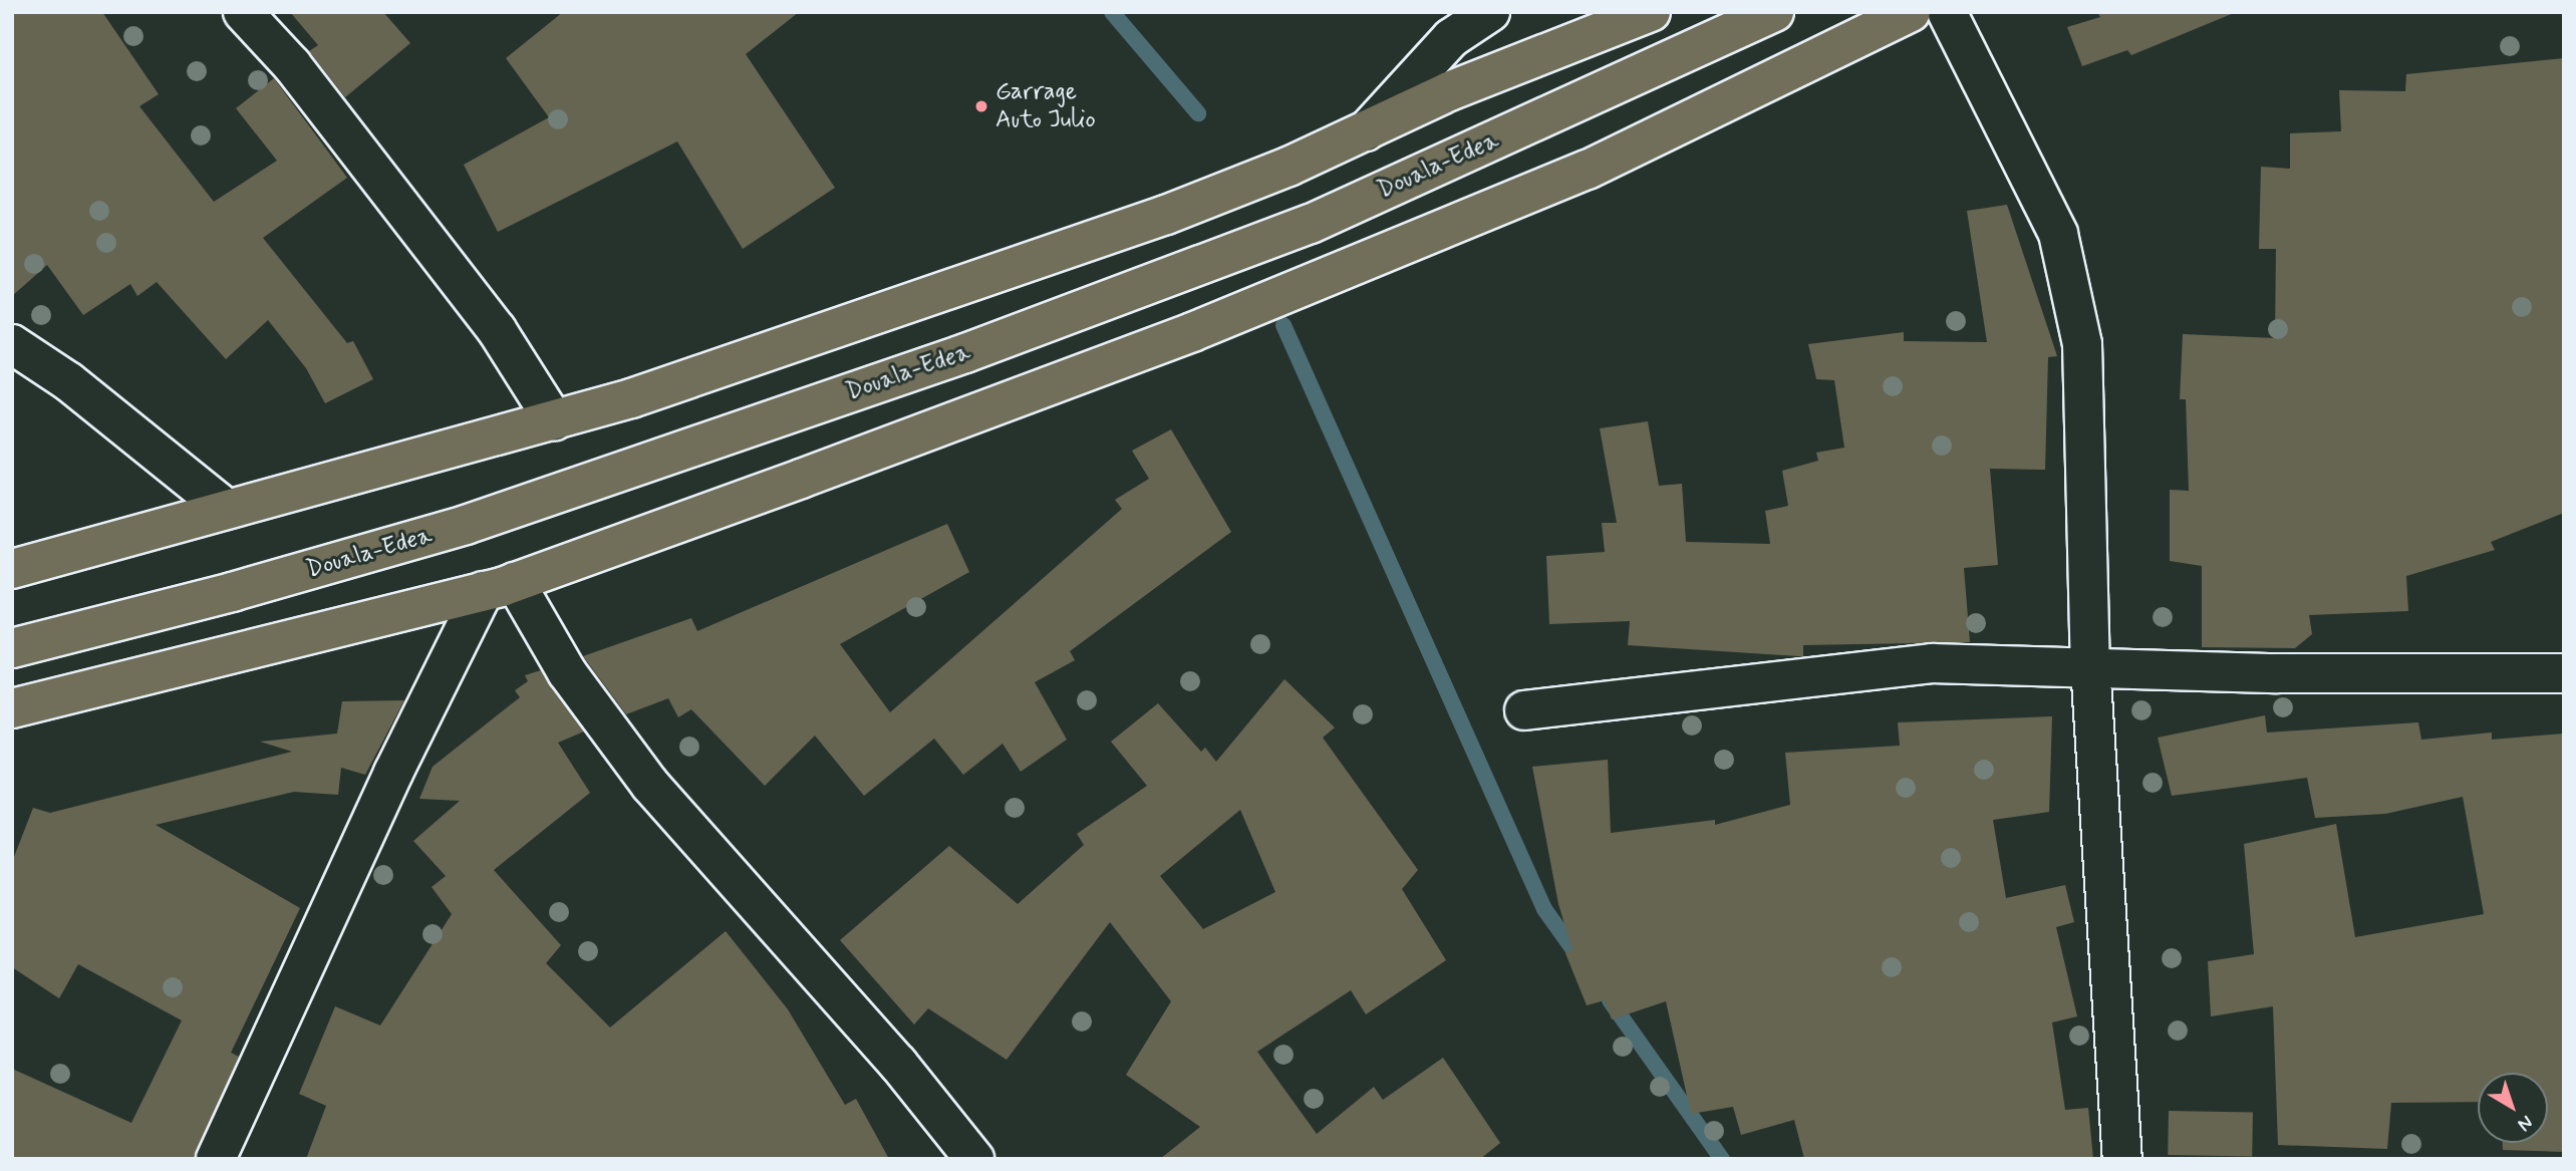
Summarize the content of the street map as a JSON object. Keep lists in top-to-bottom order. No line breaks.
{"streets":{"main road":["Douala-Edea"]},"places":["Garrage Auto Julio"],"north":"bottom right"}
